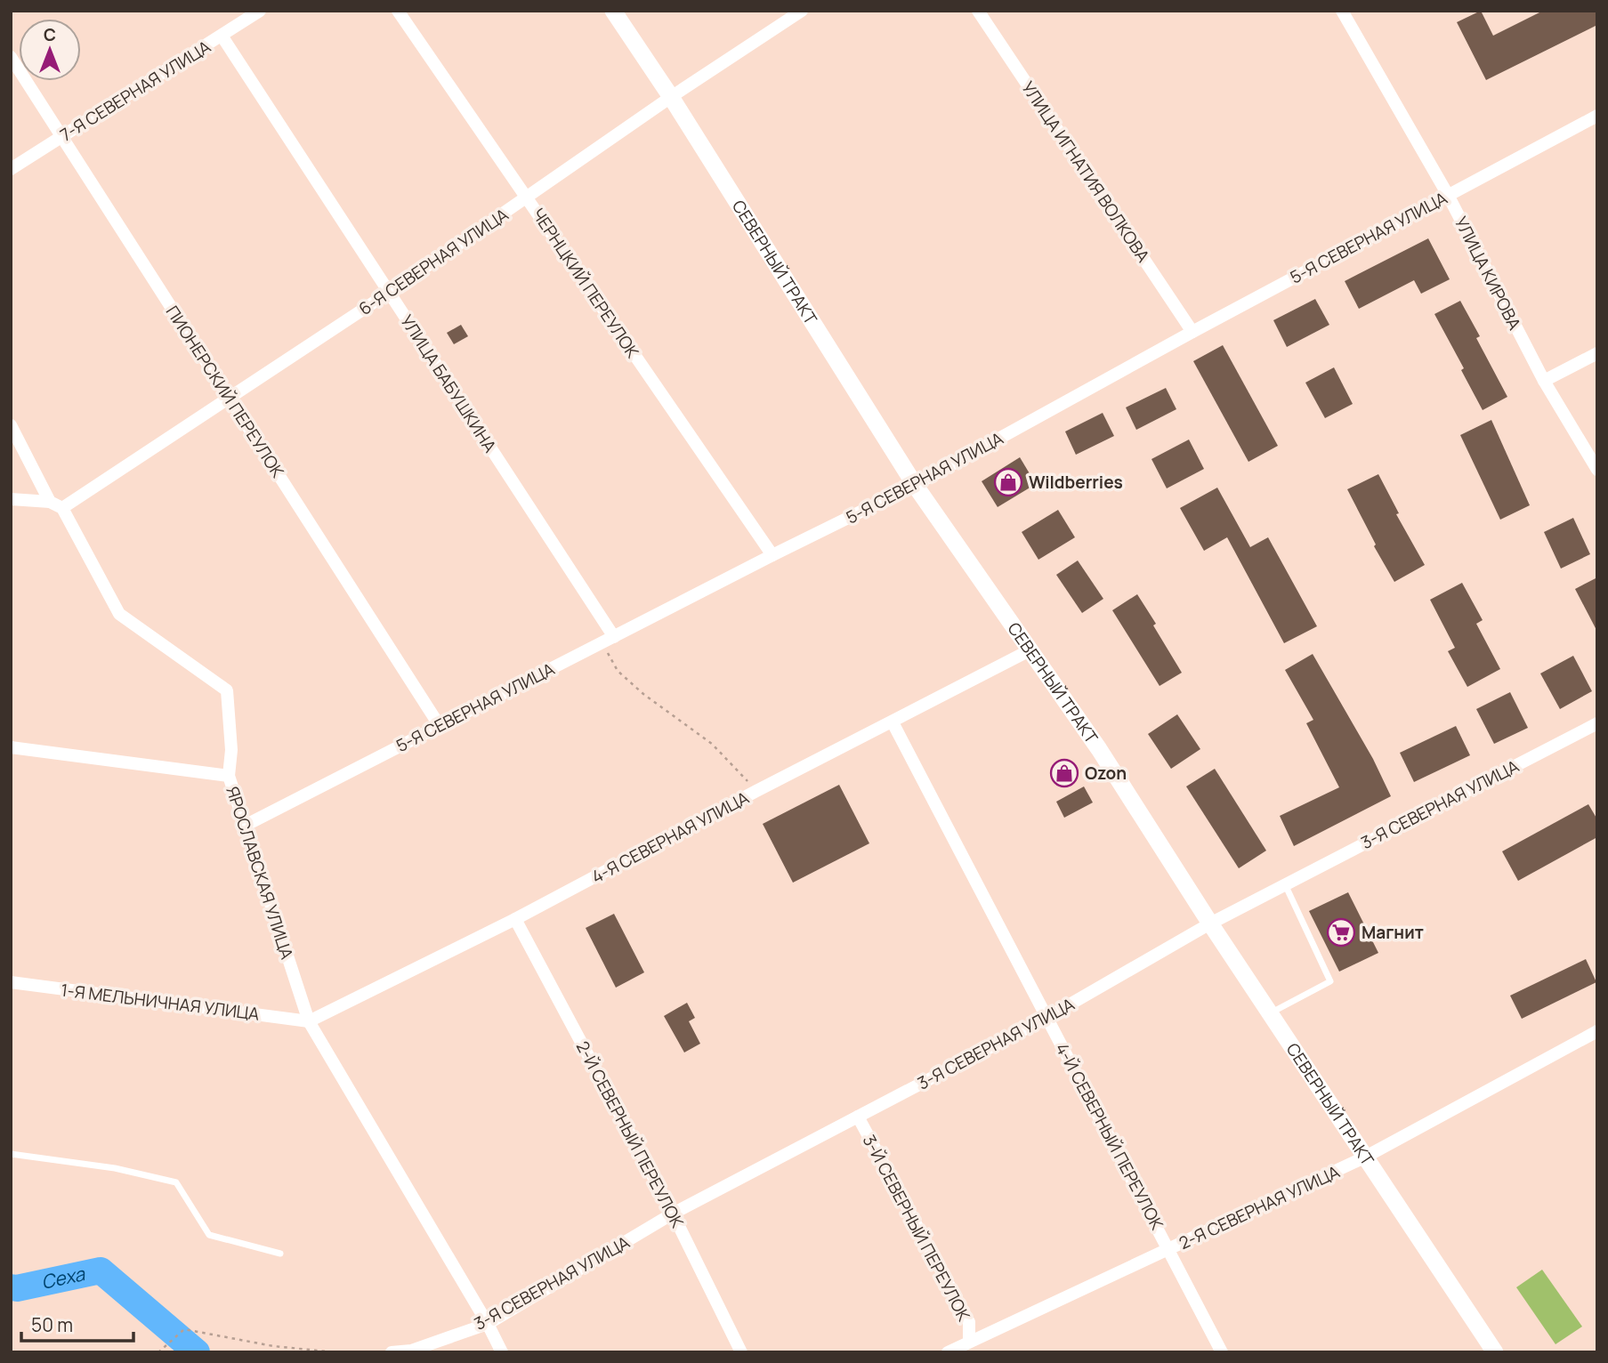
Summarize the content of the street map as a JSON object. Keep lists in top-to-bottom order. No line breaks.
{"streets":{"street":["7-Я СЕВЕРНАЯ УЛИЦА","УЛИЦА ИГНАТИЯ ВОЛКОВА","5-Я СЕВЕРНАЯ УЛИЦА","6-Я СЕВЕРНАЯ УЛИЦА","СЕВЕРНЫЙ ТРАКТ","УЛИЦА КИРОВА","ЧЕРНЦКИЙ ПЕРЕУЛОК","УЛИЦА БАБУШКИНА","ПИОНЕРСКИЙ ПЕРЕУЛОК","3-Я СЕВЕРНАЯ УЛИЦА","4-Я СЕВЕРНАЯ УЛИЦА","ЯРОСЛАВСКАЯ УЛИЦА","1-Я МЕЛЬНИЧНАЯ УЛИЦА","2-Й СЕВЕРНЫЙ ПЕРЕУЛОК","4-Й СЕВЕРНЫЙ ПЕРЕУЛОК","2-Я СЕВЕРНАЯ УЛИЦА","3-Й СЕВЕРНЫЙ ПЕРЕУЛОК"]},"crossings":[["7-Я СЕВЕРНАЯ УЛИЦА","УЛИЦА БАБУШКИНА"],["7-Я СЕВЕРНАЯ УЛИЦА","ПИОНЕРСКИЙ ПЕРЕУЛОК"],["УЛИЦА ИГНАТИЯ ВОЛКОВА","5-Я СЕВЕРНАЯ УЛИЦА"],["5-Я СЕВЕРНАЯ УЛИЦА","СЕВЕРНЫЙ ТРАКТ"],["5-Я СЕВЕРНАЯ УЛИЦА","УЛИЦА КИРОВА"],["5-Я СЕВЕРНАЯ УЛИЦА","ЧЕРНЦКИЙ ПЕРЕУЛОК"],["5-Я СЕВЕРНАЯ УЛИЦА","УЛИЦА БАБУШКИНА"],["5-Я СЕВЕРНАЯ УЛИЦА","ПИОНЕРСКИЙ ПЕРЕУЛОК"],["5-Я СЕВЕРНАЯ УЛИЦА","ЯРОСЛАВСКАЯ УЛИЦА"],["6-Я СЕВЕРНАЯ УЛИЦА","СЕВЕРНЫЙ ТРАКТ"],["6-Я СЕВЕРНАЯ УЛИЦА","ЧЕРНЦКИЙ ПЕРЕУЛОК"],["6-Я СЕВЕРНАЯ УЛИЦА","УЛИЦА БАБУШКИНА"],["6-Я СЕВЕРНАЯ УЛИЦА","ПИОНЕРСКИЙ ПЕРЕУЛОК"],["6-Я СЕВЕРНАЯ УЛИЦА","ЯРОСЛАВСКАЯ УЛИЦА"],["СЕВЕРНЫЙ ТРАКТ","3-Я СЕВЕРНАЯ УЛИЦА"],["СЕВЕРНЫЙ ТРАКТ","4-Я СЕВЕРНАЯ УЛИЦА"],["СЕВЕРНЫЙ ТРАКТ","2-Я СЕВЕРНАЯ УЛИЦА"],["3-Я СЕВЕРНАЯ УЛИЦА","ЯРОСЛАВСКАЯ УЛИЦА"],["3-Я СЕВЕРНАЯ УЛИЦА","2-Й СЕВЕРНЫЙ ПЕРЕУЛОК"],["3-Я СЕВЕРНАЯ УЛИЦА","4-Й СЕВЕРНЫЙ ПЕРЕУЛОК"],["3-Я СЕВЕРНАЯ УЛИЦА","3-Й СЕВЕРНЫЙ ПЕРЕУЛОК"],["4-Я СЕВЕРНАЯ УЛИЦА","ЯРОСЛАВСКАЯ УЛИЦА"],["4-Я СЕВЕРНАЯ УЛИЦА","1-Я МЕЛЬНИЧНАЯ УЛИЦА"],["4-Я СЕВЕРНАЯ УЛИЦА","2-Й СЕВЕРНЫЙ ПЕРЕУЛОК"],["4-Я СЕВЕРНАЯ УЛИЦА","4-Й СЕВЕРНЫЙ ПЕРЕУЛОК"],["ЯРОСЛАВСКАЯ УЛИЦА","1-Я МЕЛЬНИЧНАЯ УЛИЦА"],["4-Й СЕВЕРНЫЙ ПЕРЕУЛОК","2-Я СЕВЕРНАЯ УЛИЦА"],["2-Я СЕВЕРНАЯ УЛИЦА","3-Й СЕВЕРНЫЙ ПЕРЕУЛОК"]],"water":["Сеха"],"places":{"shop":["Wildberries","Ozon"],"supermarket":["Магнит"]},"scale_bar":"50 m","north":"top"}
